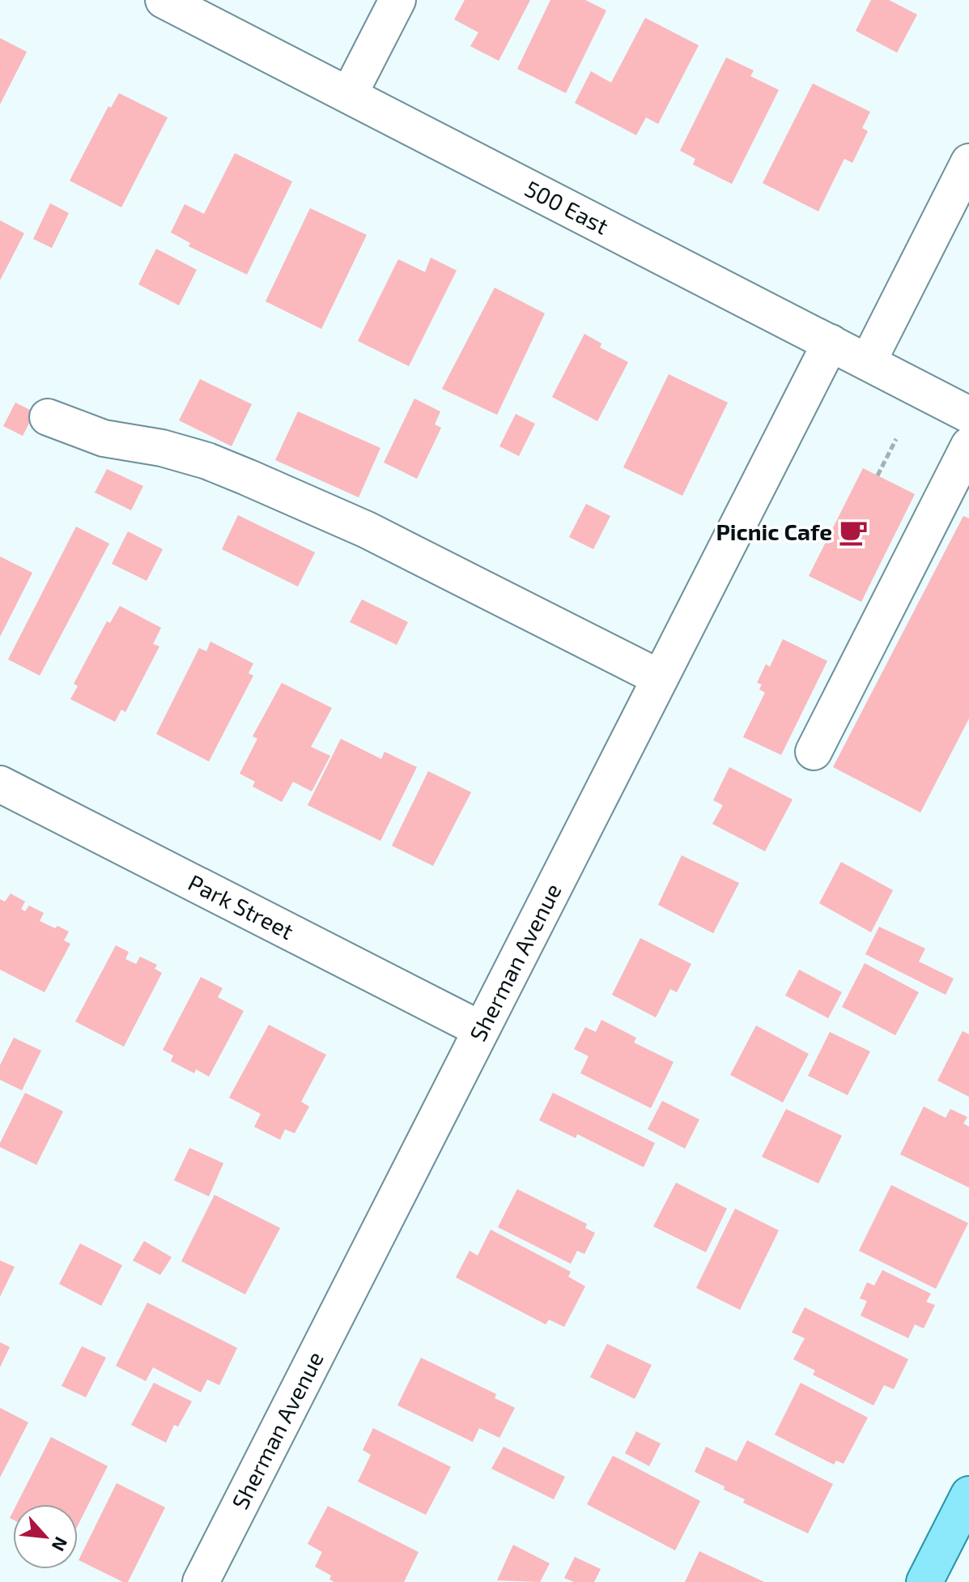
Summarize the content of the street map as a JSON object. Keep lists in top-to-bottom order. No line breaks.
{"streets":{"street":["500 East","Park Street","Sherman Avenue"]},"crossings":[["500 East","Sherman Avenue"],["Park Street","Sherman Avenue"]],"places":{"cafe":["Picnic Cafe"]},"north":"bottom right"}
